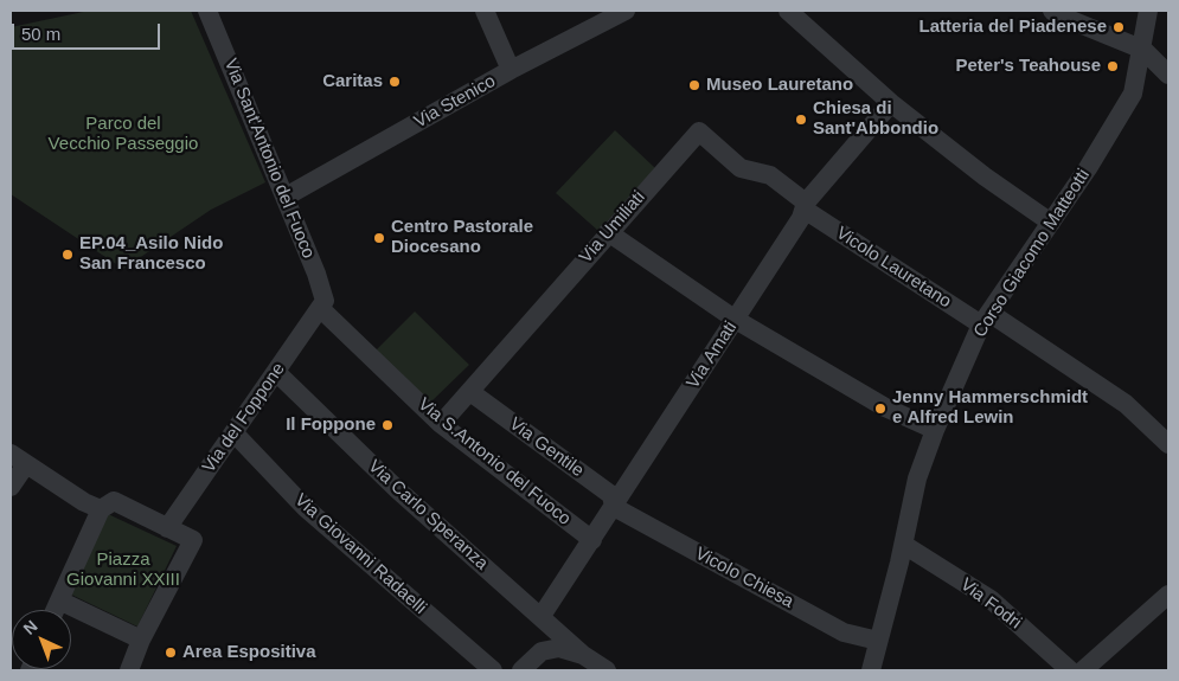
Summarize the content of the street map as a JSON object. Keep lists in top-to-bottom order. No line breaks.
{"streets":{"street":["Via Stenico","Via Sant'Antonio del Fuoco","Via Umiliati","Corso Giacomo Matteotti","Vicolo Lauretano","Via Amati","Via del Foppone","Via Gentile","Via S.Antonio del Fuoco","Via Carlo Speranza","Via Giovanni Radaelli","Vicolo Chiesa","Via Fodri"]},"crossings":[["Via Stenico","Via Sant'Antonio del Fuoco"],["Via Sant'Antonio del Fuoco","Via del Foppone"],["Via Sant'Antonio del Fuoco","Via S.Antonio del Fuoco"],["Via Umiliati","Vicolo Lauretano"],["Via Umiliati","Via Amati"],["Via Umiliati","Via Gentile"],["Via Umiliati","Via S.Antonio del Fuoco"],["Corso Giacomo Matteotti","Vicolo Lauretano"],["Corso Giacomo Matteotti","Vicolo Chiesa"],["Corso Giacomo Matteotti","Via Fodri"],["Vicolo Lauretano","Via Amati"],["Via Amati","Via Gentile"],["Via Amati","Via S.Antonio del Fuoco"],["Via Amati","Via Carlo Speranza"],["Via Amati","Vicolo Chiesa"],["Via del Foppone","Via S.Antonio del Fuoco"],["Via del Foppone","Via Carlo Speranza"],["Via del Foppone","Via Giovanni Radaelli"],["Via Gentile","Vicolo Chiesa"]],"parks":["Parco del Vecchio Passeggio","Piazza Giovanni XXIII"],"places":["Latteria del Piadenese","Peter's Teahouse","Caritas","Museo Lauretano","Chiesa di Sant'Abbondio","Centro Pastorale Diocesano","EP.04_Asilo Nido San Francesco","Jenny Hammerschmidt e Alfred Lewin","Il Foppone","Area Espositiva"],"scale_bar":"50 m","north":"top left"}
